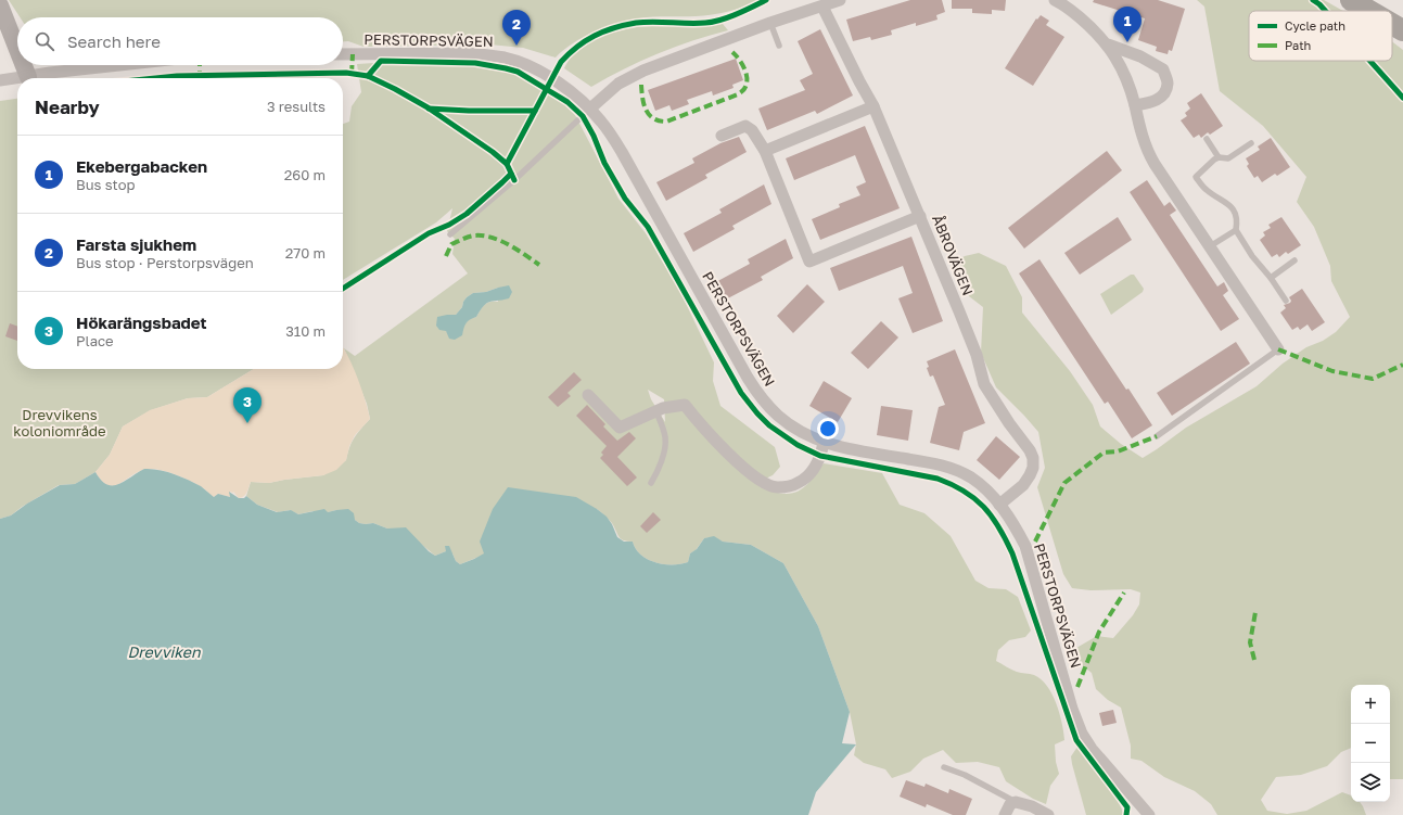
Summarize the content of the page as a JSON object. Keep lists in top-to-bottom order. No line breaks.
{"streets":{"street":["PERSTORPSVÄGEN","ÅBROVÄGEN"]},"crossings":[["PERSTORPSVÄGEN","ÅBROVÄGEN"]],"water":["Drevviken"],"parks":["Drevvikens koloniområde"],"legend":["Cycle path","Path"],"page":{"pins":["1","2","3"],"search":"Search here","heading":["Nearby","3 results"],"list":[{"mark":"1","name":"Ekebergabacken","note":"Bus stop","value":"260 m"},{"mark":"2","name":"Farsta sjukhem","note":"Bus stop · Perstorpsvägen","value":"270 m"},{"mark":"3","name":"Hökarängsbadet","note":"Place","value":"310 m"}],"map_buttons":["+","−"]}}
